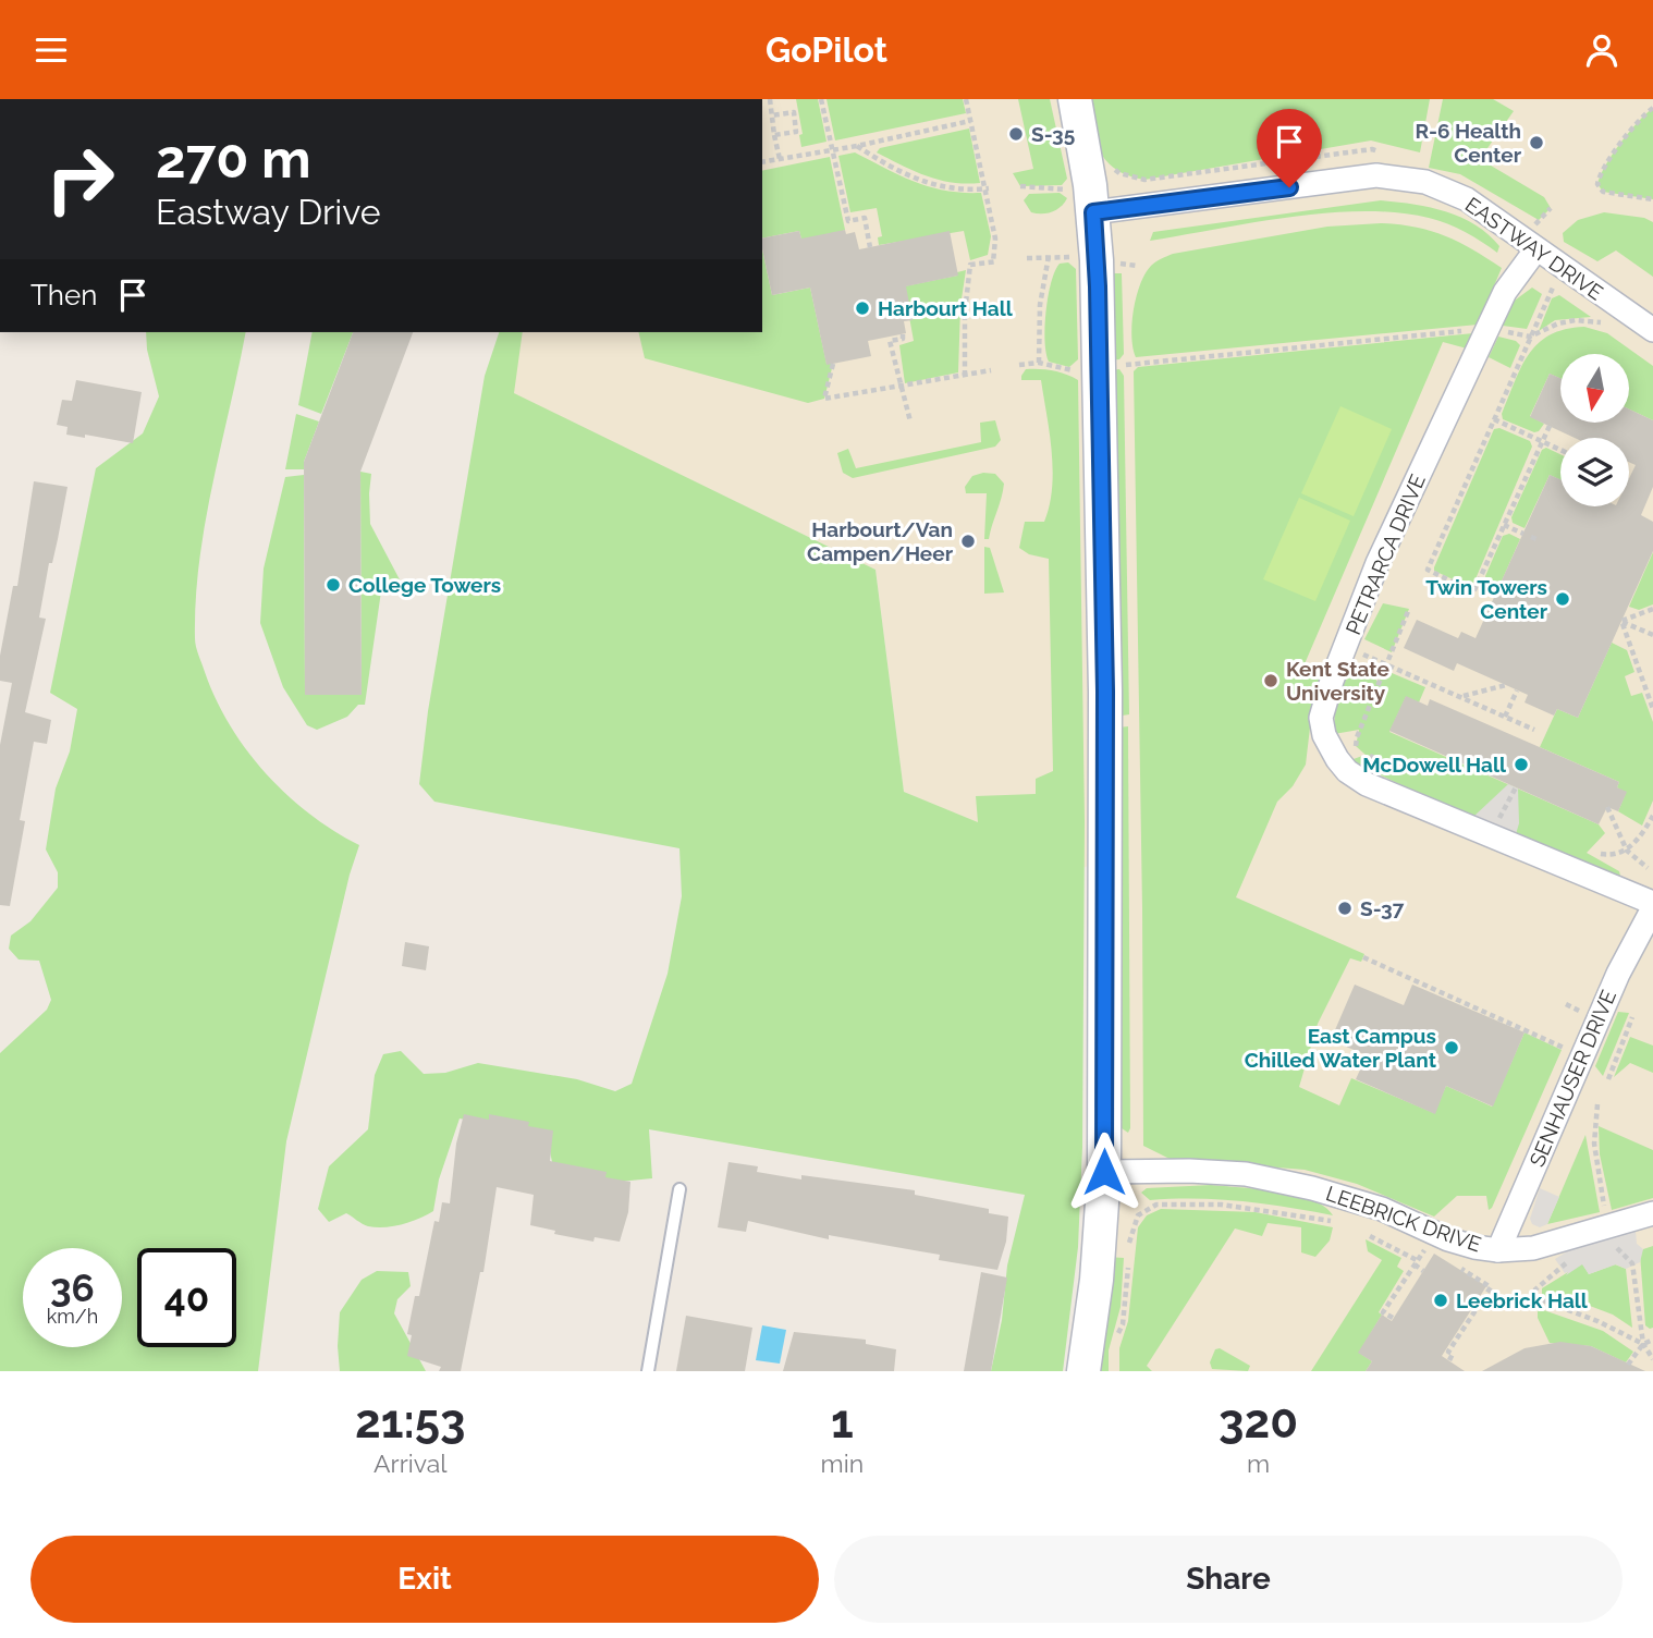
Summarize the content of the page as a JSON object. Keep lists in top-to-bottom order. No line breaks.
{"streets":{"street":["EASTWAY DRIVE","PETRARCA DRIVE","SENHAUSER DRIVE","LEEBRICK DRIVE"]},"crossings":[["EASTWAY DRIVE","PETRARCA DRIVE"],["PETRARCA DRIVE","SENHAUSER DRIVE"],["SENHAUSER DRIVE","LEEBRICK DRIVE"]],"places":["S-35","R-6 Health Center","Harbourt Hall","Harbourt/Van Campen/Heer","College Towers","Twin Towers Center","Kent State University","McDowell Hall","S-37","East Campus Chilled Water Plant","Leebrick Hall"],"north":"bottom","page":{"header":"GoPilot","turn":["270 m","Eastway Drive"],"then":"Then","speed":"36 km/h","limit":"40","eta":["21:53","Arrival","1","min","320","m"],"buttons":["Exit","Share"]}}
